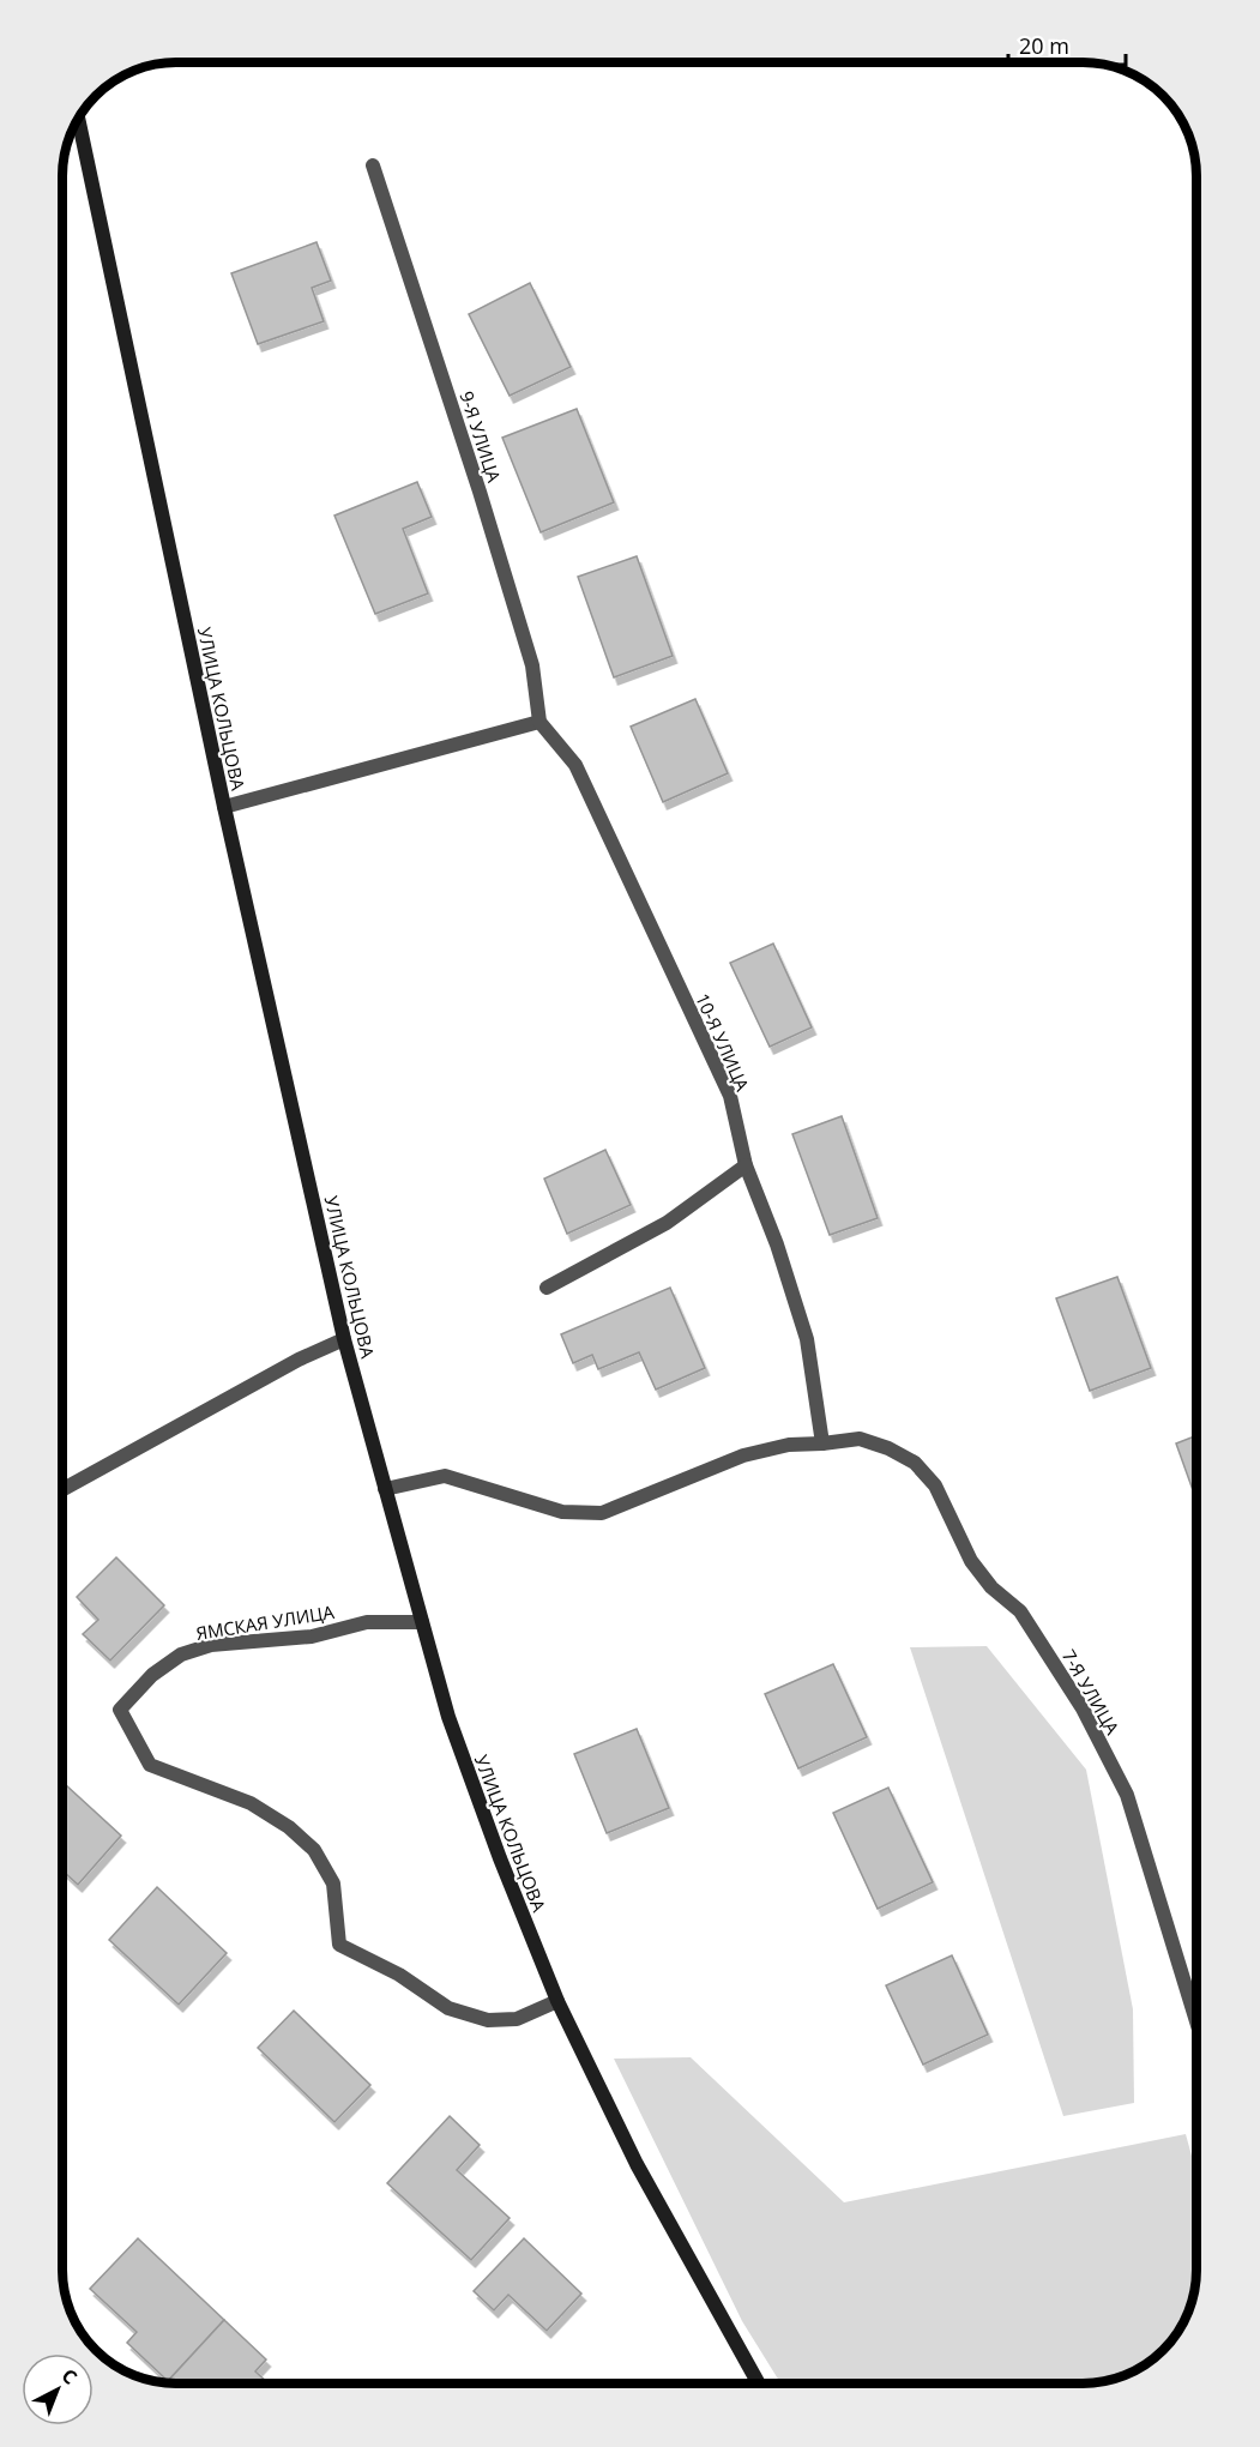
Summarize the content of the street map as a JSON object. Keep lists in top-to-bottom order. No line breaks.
{"streets":{"main road":["УЛИЦА КОЛЬЦОВА"],"street":["9-Я УЛИЦА","10-Я УЛИЦА","ЯМСКАЯ УЛИЦА","7-Я УЛИЦА"]},"crossings":[["9-Я УЛИЦА","10-Я УЛИЦА"],["УЛИЦА КОЛЬЦОВА","ЯМСКАЯ УЛИЦА"],["УЛИЦА КОЛЬЦОВА","7-Я УЛИЦА"],["10-Я УЛИЦА","7-Я УЛИЦА"]],"scale_bar":"20 m","north":"top right"}
